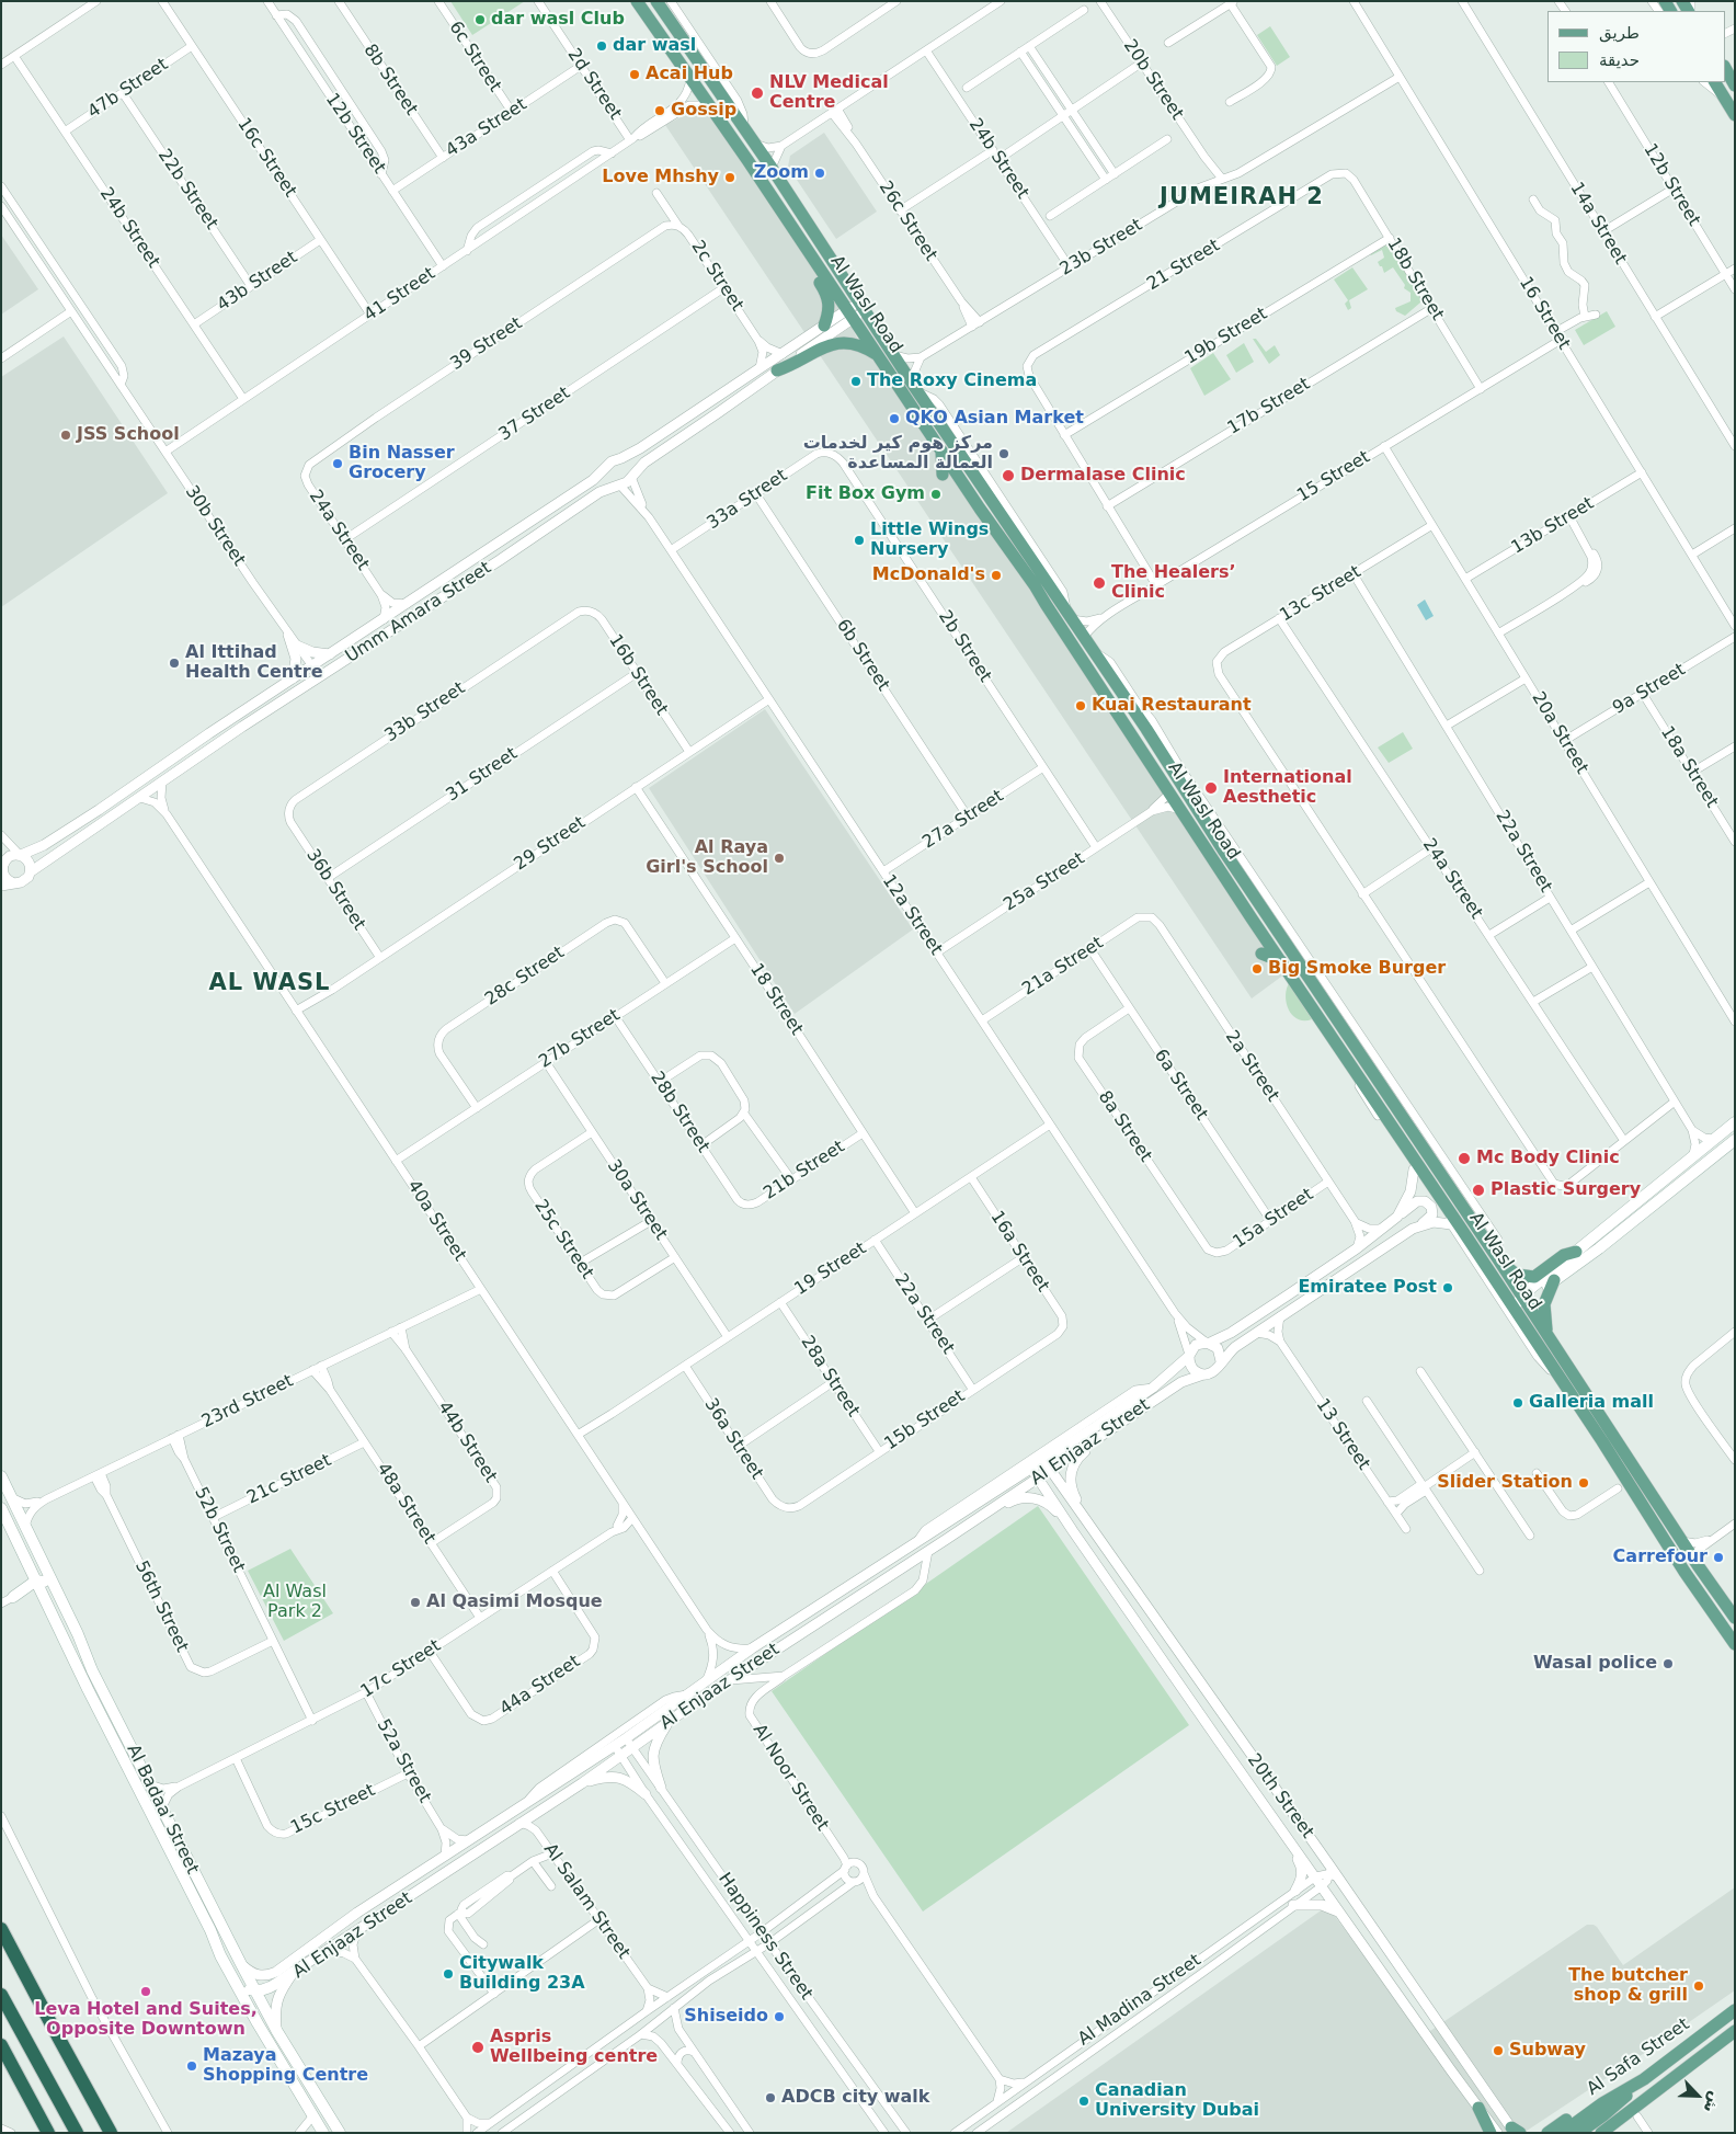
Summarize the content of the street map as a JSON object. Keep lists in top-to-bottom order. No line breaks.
{"streets":{"main road":["Al Wasl Road","Al Badaa' Street","Al Safa Street"],"street":["6c Street","8b Street","20b Street","2d Street","47b Street","43a Street","12b Street","16c Street","24b Street","22b Street","26c Street","14a Street","23b Street","21 Street","2c Street","18b Street","43b Street","41 Street","16 Street","19b Street","39 Street","17b Street","37 Street","15 Street","33a Street","30b Street","13b Street","24a Street","13c Street","Umm Amara Street","2b Street","6b Street","16b Street","9a Street","33b Street","20a Street","18a Street","31 Street","27a Street","29 Street","22a Street","25a Street","36b Street","12a Street","21a Street","28c Street","18 Street","27b Street","2a Street","6a Street","28b Street","8a Street","21b Street","30a Street","15a Street","40a Street","25c Street","16a Street","19 Street","28a Street","23rd Street","15b Street","13 Street","36a Street","44b Street","Al Enjaaz Street","21c Street","48a Street","52b Street","56th Street","17c Street","44a Street","52a Street","Al Noor Street","20th Street","15c Street","Al Salam Street","Happiness Street","Al Madina Street"]},"crossings":[["6c Street","43a Street"],["8b Street","43a Street"],["20b Street","23b Street"],["2d Street","43a Street"],["2d Street","41 Street"],["47b Street","16c Street"],["47b Street","24b Street"],["47b Street","22b Street"],["43a Street","12b Street"],["12b Street","41 Street"],["16c Street","43b Street"],["16c Street","41 Street"],["24b Street","23b Street"],["24b Street","43b Street"],["24b Street","41 Street"],["22b Street","43b Street"],["26c Street","23b Street"],["23b Street","16 Street"],["21 Street","18b Street"],["21 Street","19b Street"],["2c Street","39 Street"],["2c Street","37 Street"],["18b Street","19b Street"],["18b Street","17b Street"],["18b Street","15 Street"],["41 Street","Al Wasl Road"],["41 Street","30b Street"],["Al Wasl Road","25a Street"],["16 Street","15 Street"],["16 Street","13b Street"],["39 Street","24a Street"],["37 Street","24a Street"],["15 Street","20a Street"],["33a Street","2b Street"],["33a Street","6b Street"],["33a Street","12a Street"],["30b Street","Umm Amara Street"],["13b Street","20a Street"],["24a Street","13c Street"],["24a Street","Umm Amara Street"],["13c Street","20a Street"],["13c Street","22a Street"],["Umm Amara Street","12a Street"],["Umm Amara Street","40a Street"],["2b Street","27a Street"],["2b Street","25a Street"],["6b Street","27a Street"],["16b Street","33b Street"],["16b Street","31 Street"],["16b Street","29 Street"],["9a Street","20a Street"],["9a Street","18a Street"],["33b Street","36b Street"],["31 Street","36b Street"],["27a Street","12a Street"],["29 Street","36b Street"],["29 Street","12a Street"],["29 Street","18 Street"],["29 Street","40a Street"],["22a Street","19 Street"],["22a Street","15b Street"],["25a Street","12a Street"],["12a Street","21a Street"],["12a Street","19 Street"],["12a Street","Al Enjaaz Street"],["21a Street","2a Street"],["21a Street","6a Street"],["28c Street","27b Street"],["18 Street","27b Street"],["18 Street","21b Street"],["18 Street","19 Street"],["27b Street","28b Street"],["27b Street","30a Street"],["27b Street","40a Street"],["2a Street","15a Street"],["6a Street","8a Street"],["6a Street","15a Street"],["28b Street","21b Street"],["8a Street","15a Street"],["30a Street","25c Street"],["30a Street","19 Street"],["40a Street","19 Street"],["40a Street","23rd Street"],["40a Street","Al Enjaaz Street"],["40a Street","17c Street"],["16a Street","19 Street"],["16a Street","15b Street"],["19 Street","28a Street"],["19 Street","36a Street"],["28a Street","15b Street"],["23rd Street","44b Street"],["23rd Street","48a Street"],["23rd Street","52b Street"],["23rd Street","56th Street"],["23rd Street","Al Badaa' Street"],["15b Street","36a Street"],["44b Street","48a Street"],["Al Enjaaz Street","52a Street"],["Al Enjaaz Street","Al Noor Street"],["Al Enjaaz Street","20th Street"],["Al Enjaaz Street","Al Badaa' Street"],["Al Enjaaz Street","Al Salam Street"],["Al Enjaaz Street","Happiness Street"],["21c Street","48a Street"],["21c Street","52b Street"],["48a Street","17c Street"],["52b Street","56th Street"],["52b Street","17c Street"],["17c Street","44a Street"],["17c Street","52a Street"],["17c Street","Al Badaa' Street"],["17c Street","15c Street"],["52a Street","15c Street"],["20th Street","Al Madina Street"]],"districts":["JUMEIRAH 2","AL WASL"],"parks":["Al Wasl Park 2"],"places":["dar wasl Club","dar wasl","Acai Hub","NLV Medical Centre","Gossip","Zoom","Love Mhshy","The Roxy Cinema","QKO Asian Market","JSS School","مركز هوم كير لخدمات العمالة المساعدة","Bin Nasser Grocery","Dermalase Clinic","Fit Box Gym","Little Wings Nursery","McDonald's","The Healers’ Clinic","Al Ittihad Health Centre","Kuai Restaurant","International Aesthetic","Al Raya Girl's School","Big Smoke Burger","Mc Body Clinic","Plastic Surgery","Emiratee Post","Galleria mall","Slider Station","Carrefour","Al Qasimi Mosque","Wasal police","Citywalk Building 23A","The butcher shop & grill","Leva Hotel and Suites, Opposite Downtown","Shiseido","Aspris Wellbeing centre","Subway","Mazaya Shopping Centre","ADCB city walk","Canadian University Dubai"],"legend":["طريق","حديقة"],"north":"bottom right"}
